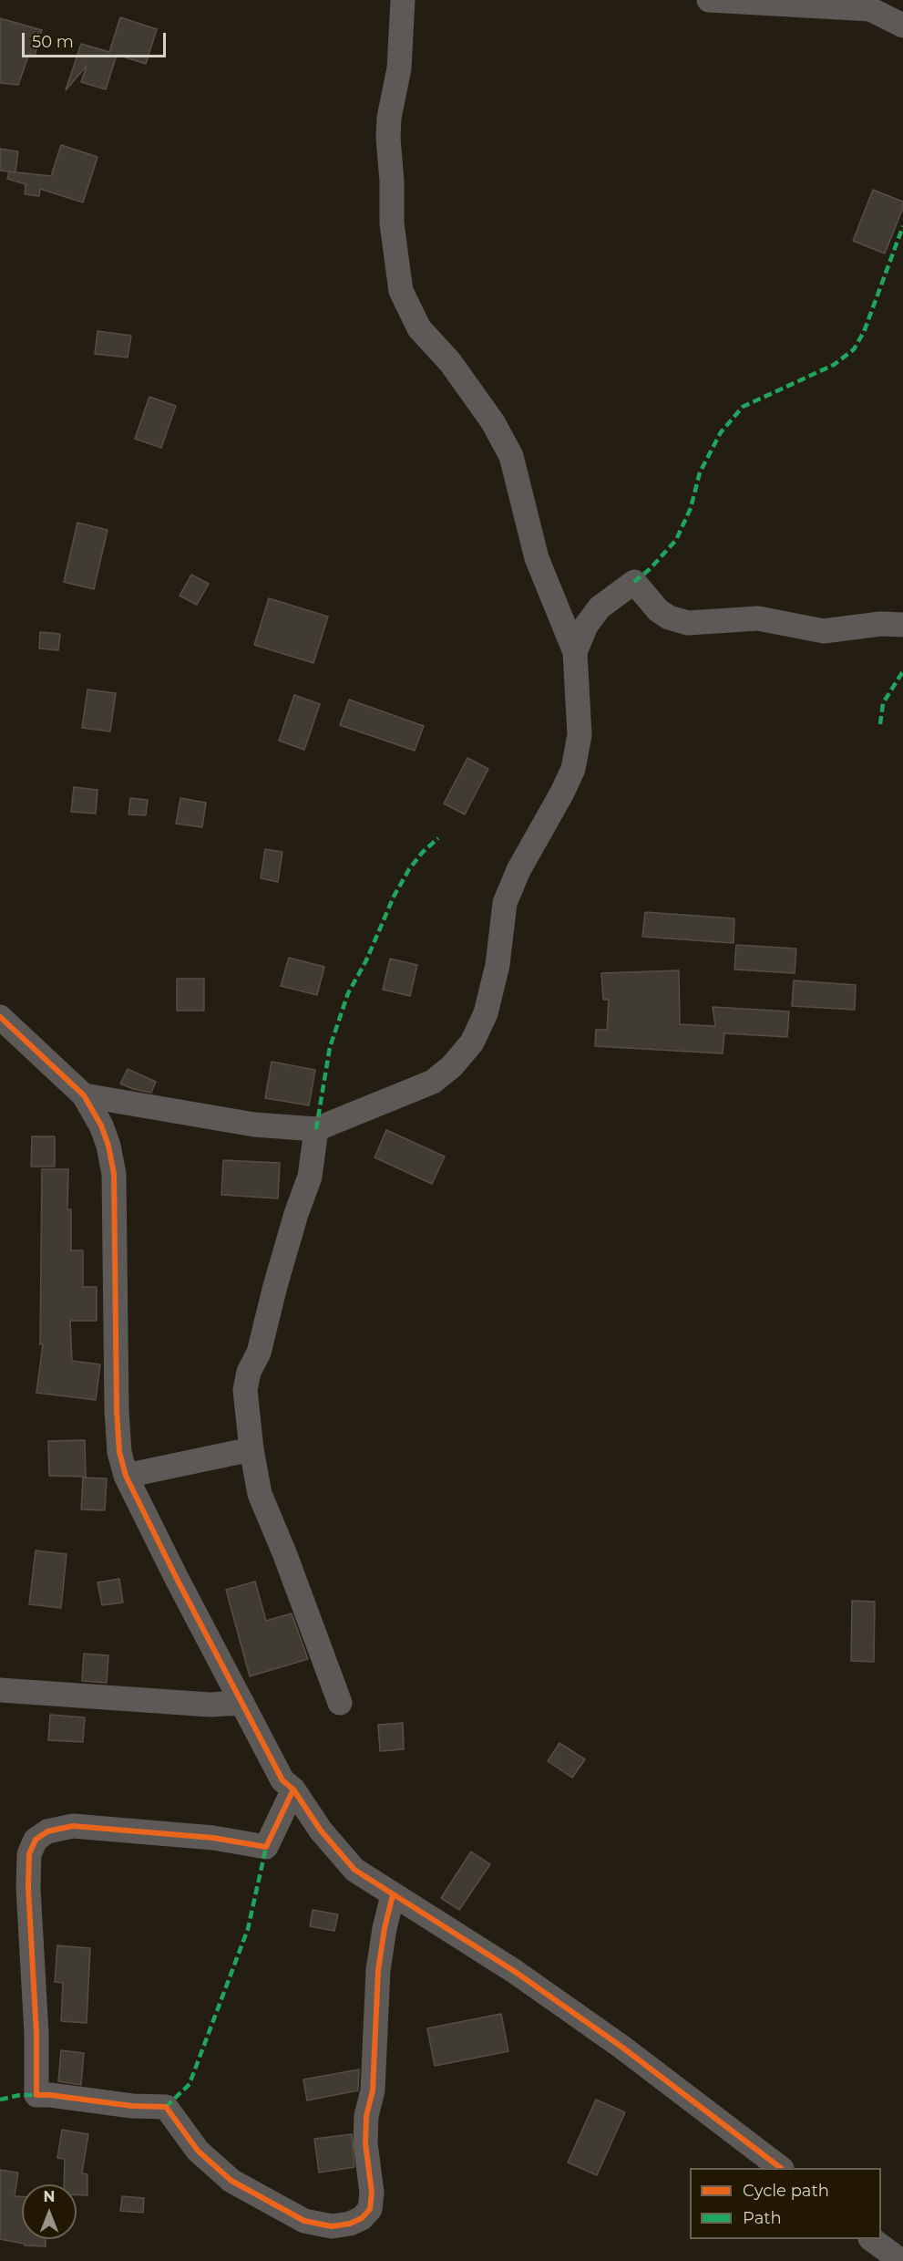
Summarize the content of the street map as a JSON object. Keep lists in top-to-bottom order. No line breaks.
{"legend":["Cycle path","Path"],"scale_bar":"50 m","north":"top"}
